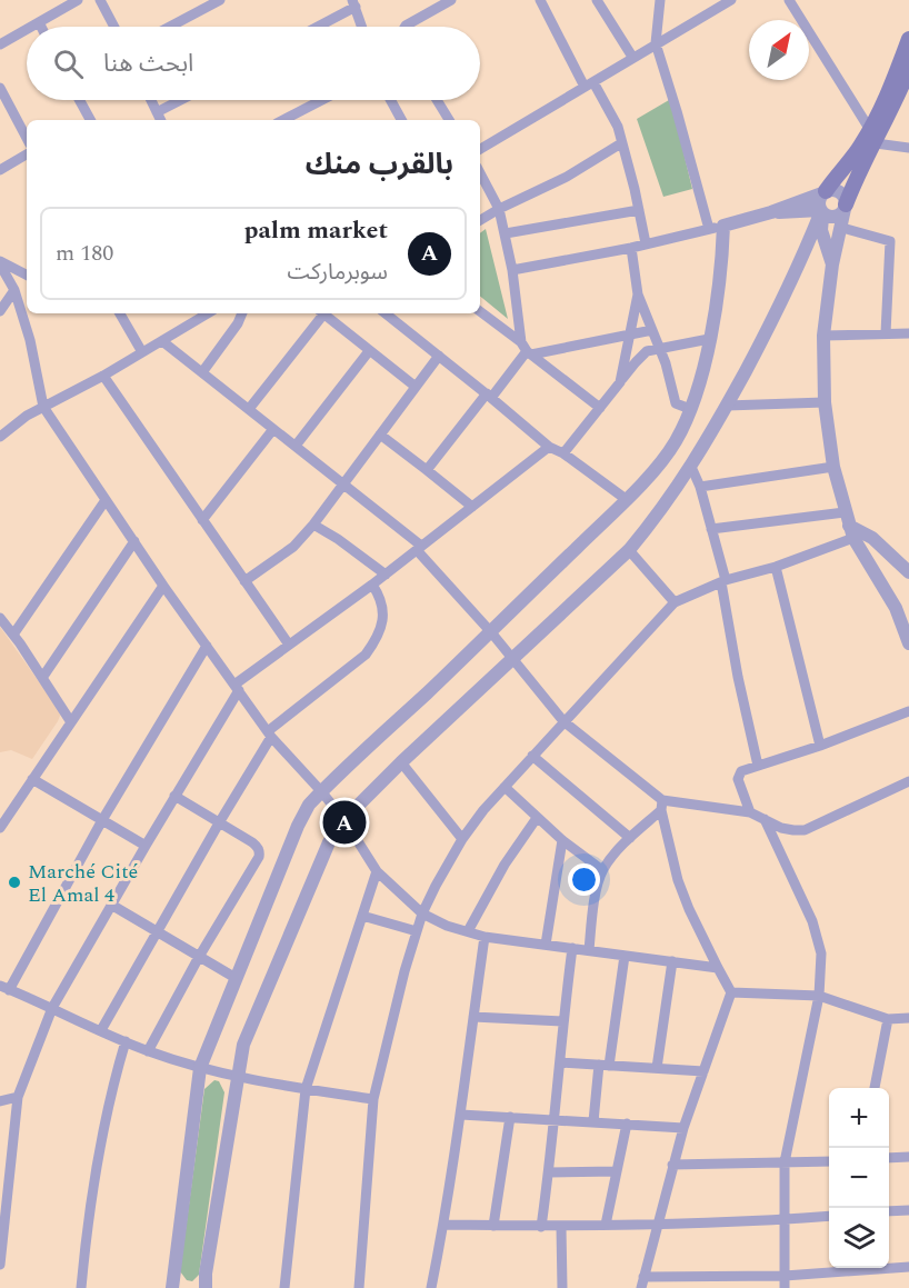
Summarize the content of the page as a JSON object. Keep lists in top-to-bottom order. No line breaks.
{"places":["Marché Cité El Amal 4"],"north":"top right","page":{"search":"ابحث هنا","heading":"بالقرب منك","list":[{"mark":"A","name":"palm market","note":"سوبرماركت","value":"180 m"}],"pins":"A","map_buttons":["+","−"]}}
